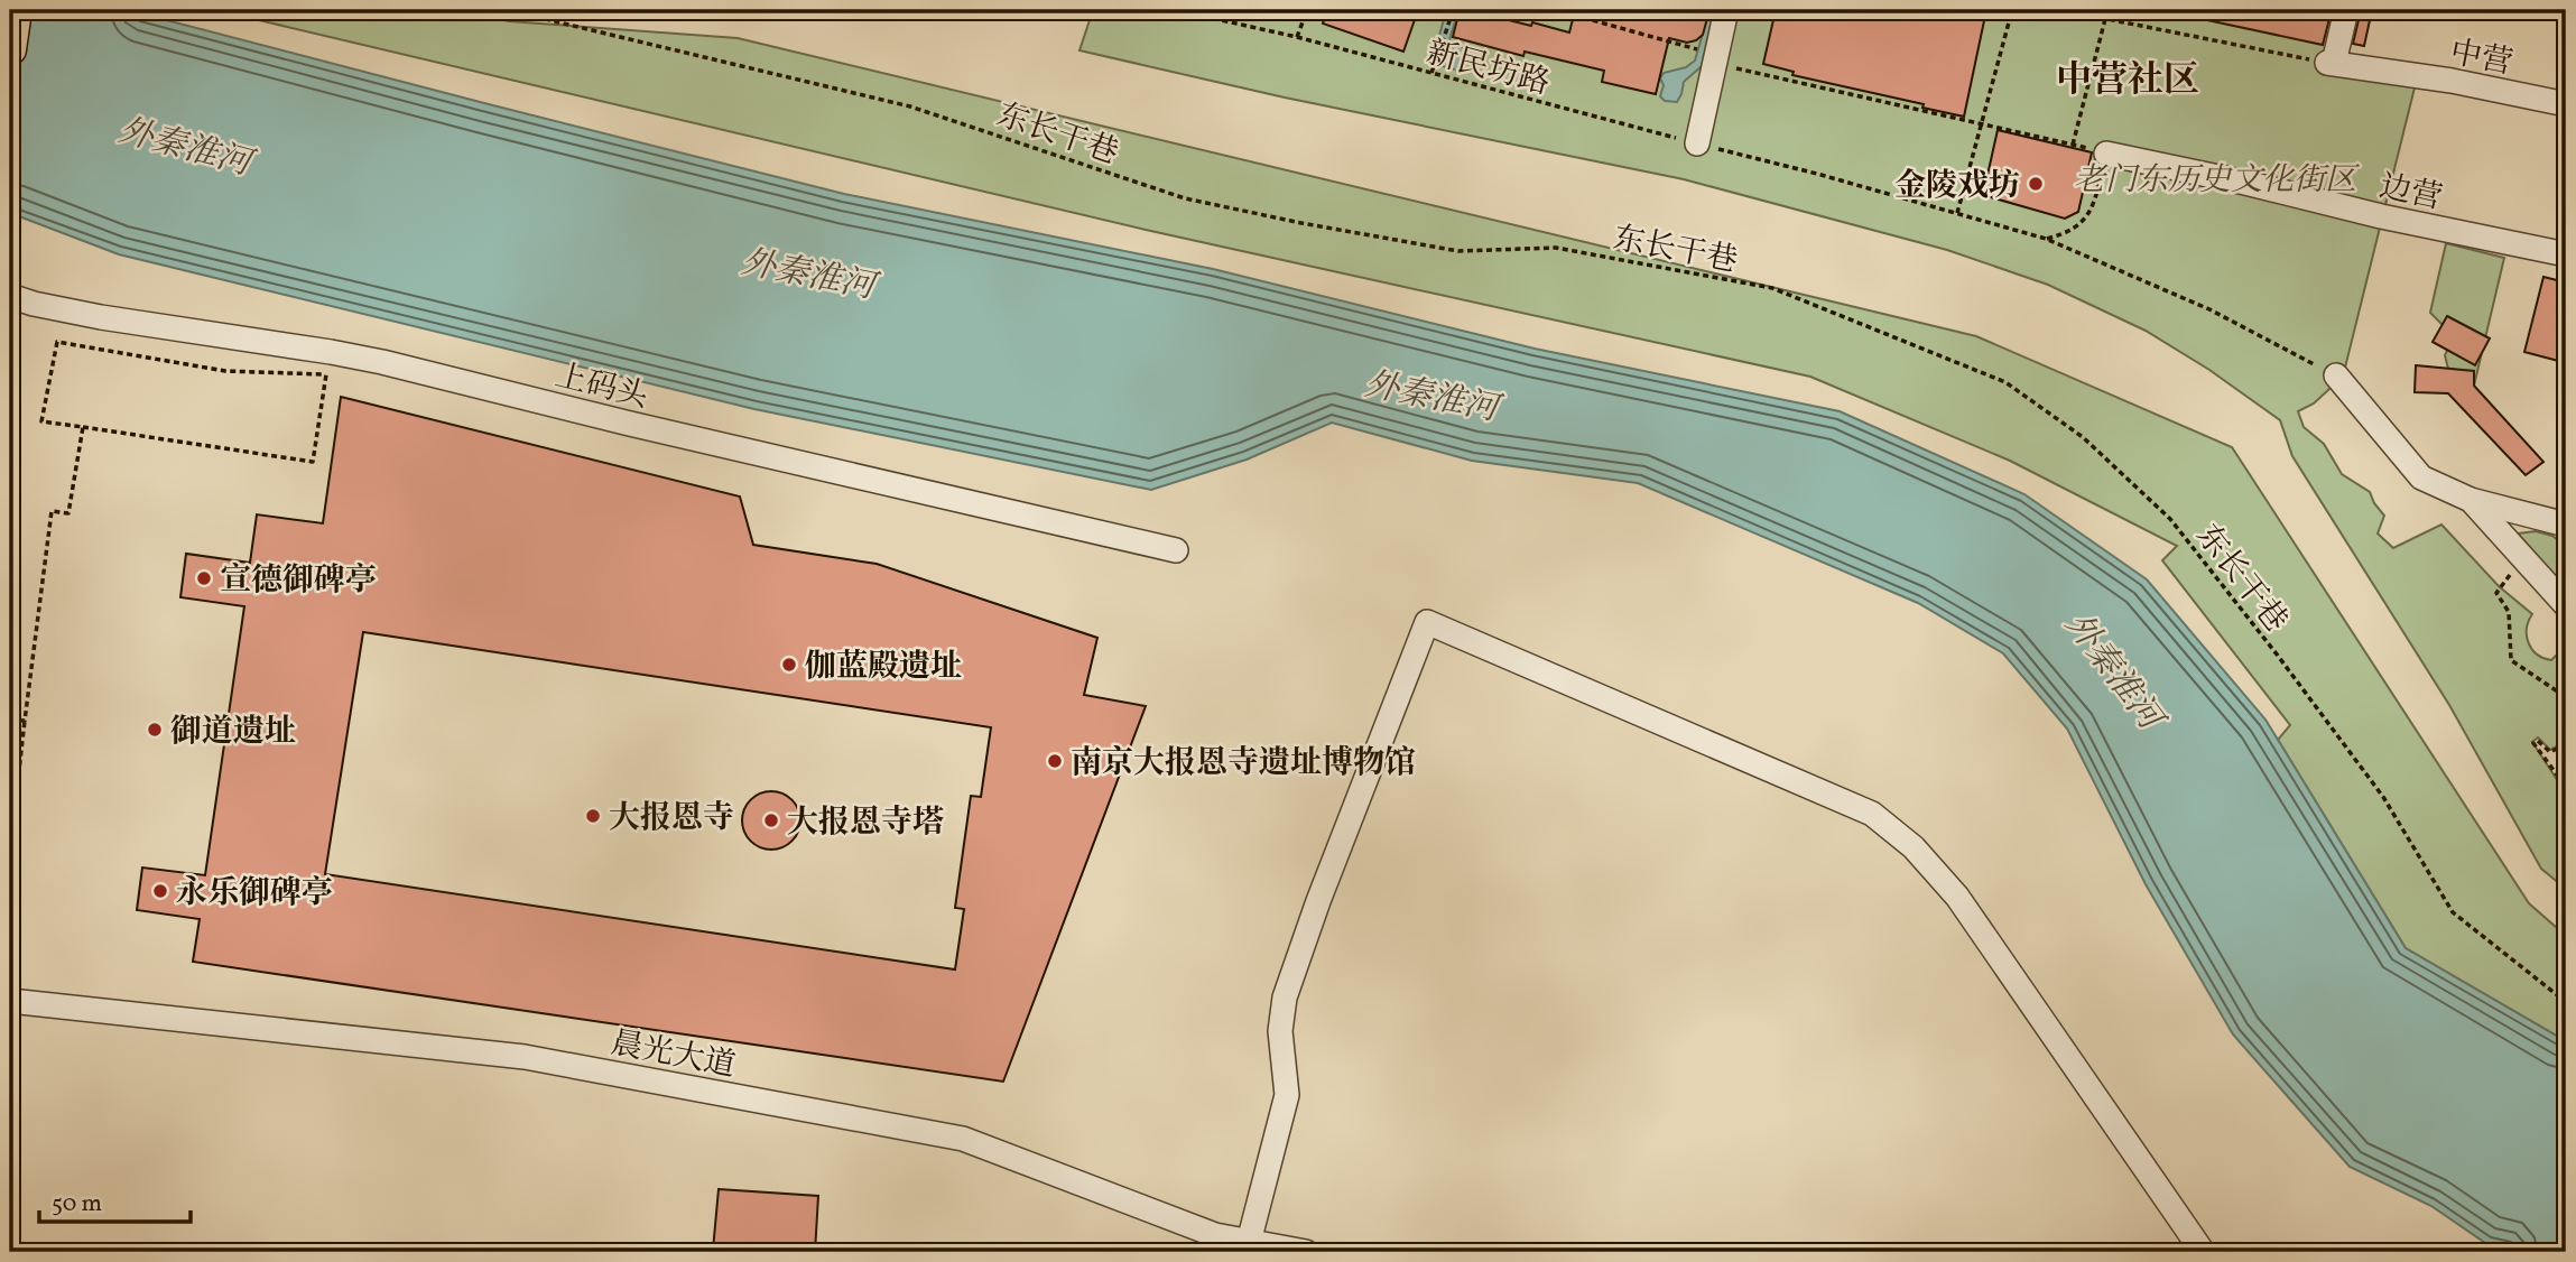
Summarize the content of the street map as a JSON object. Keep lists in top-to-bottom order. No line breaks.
{"streets":{"street":["中营","边营","上码头","晨光大道"],"path":["新民坊路","东长干巷"]},"districts":["中营社区"],"water":["外秦淮河"],"parks":["老门东历史文化街区"],"places":["金陵戏坊","宣德御碑亭","伽蓝殿遗址","御道遗址","南京大报恩寺遗址博物馆","大报恩寺","大报恩寺塔","永乐御碑亭"],"scale_bar":"50 m"}
